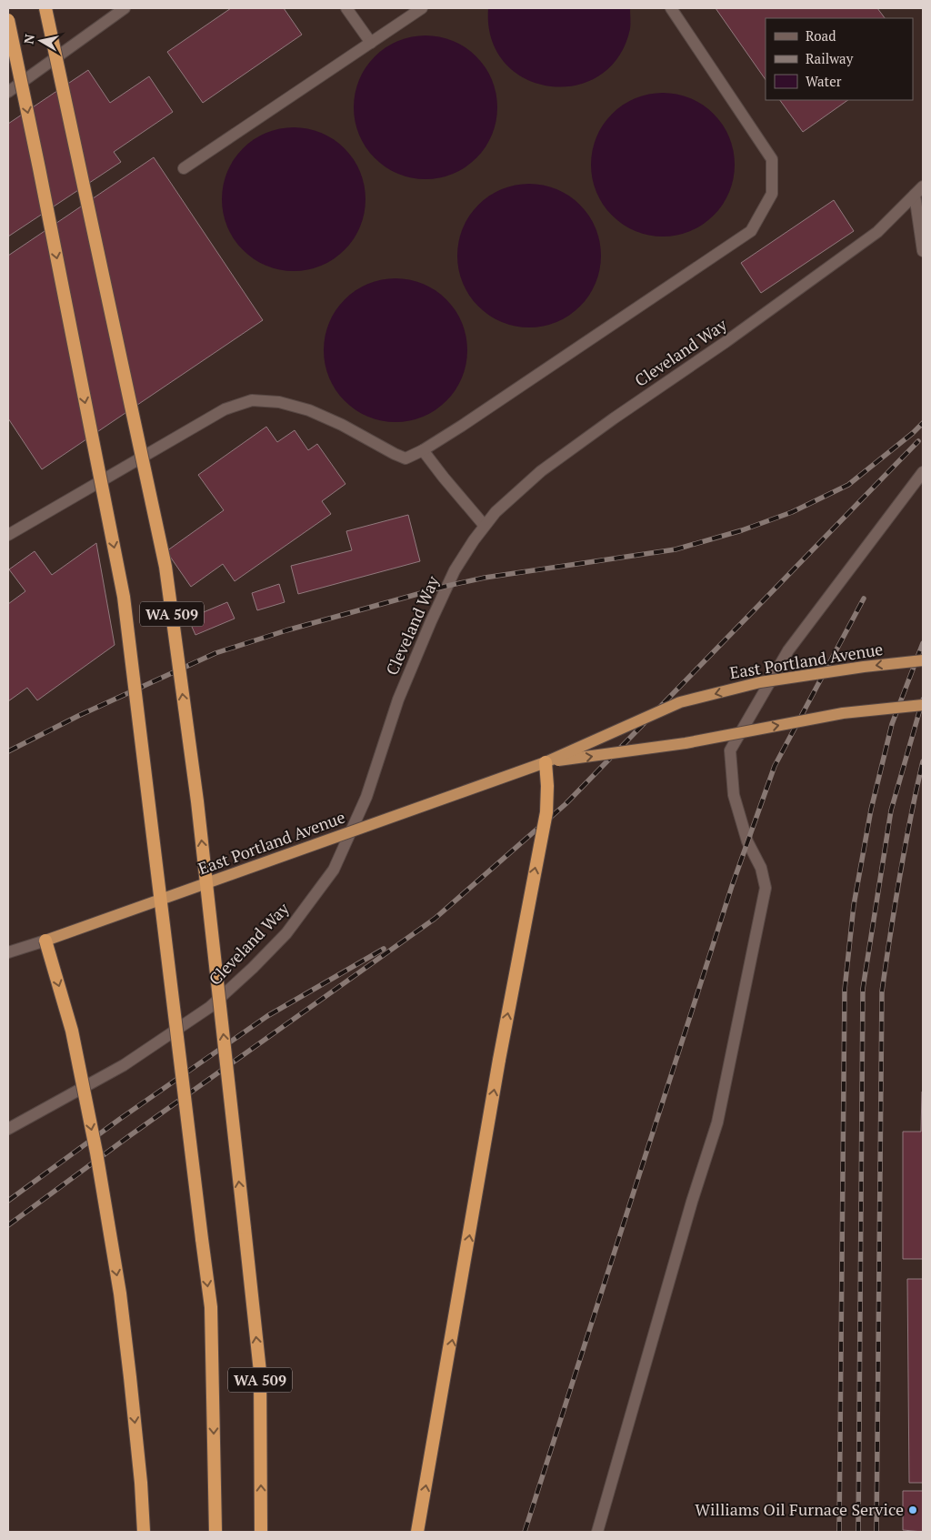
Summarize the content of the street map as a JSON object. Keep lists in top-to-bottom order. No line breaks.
{"streets":{"highway":["WA 509"],"main road":["East Portland Avenue"],"street":["Cleveland Way"]},"places":["Williams Oil Furnace Service"],"legend":["Road","Railway","Water"],"north":"left"}
